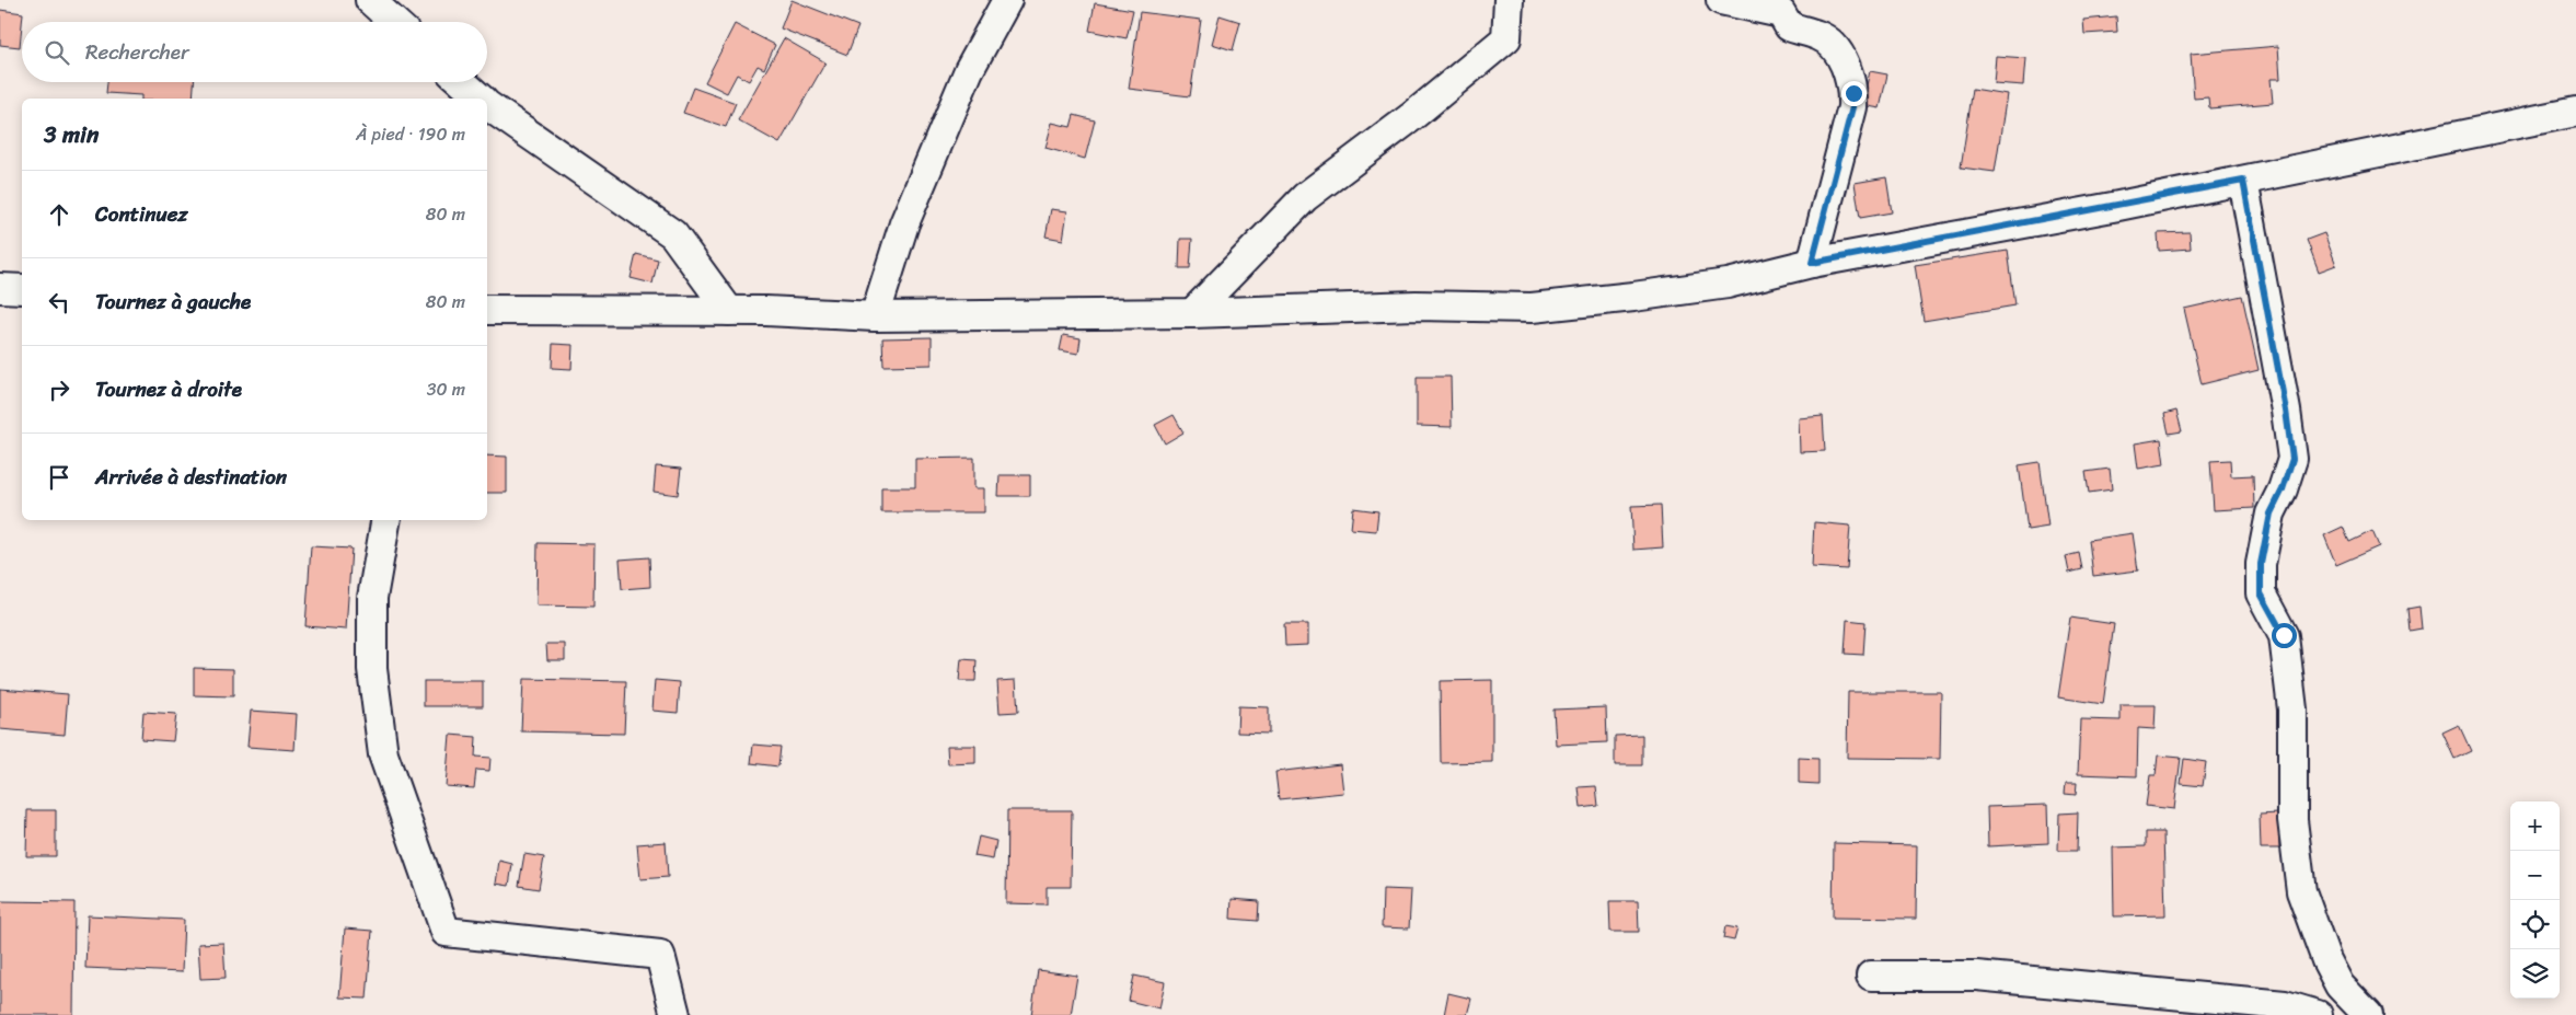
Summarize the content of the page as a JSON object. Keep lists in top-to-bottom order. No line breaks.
{"page":{"search":"Rechercher","heading":["3 min","À pied · 190 m"],"list":[["Continuez","80 m"],["Tournez à gauche","80 m"],["Tournez à droite","30 m"],"Arrivée à destination"],"map_buttons":["+","−"]}}
